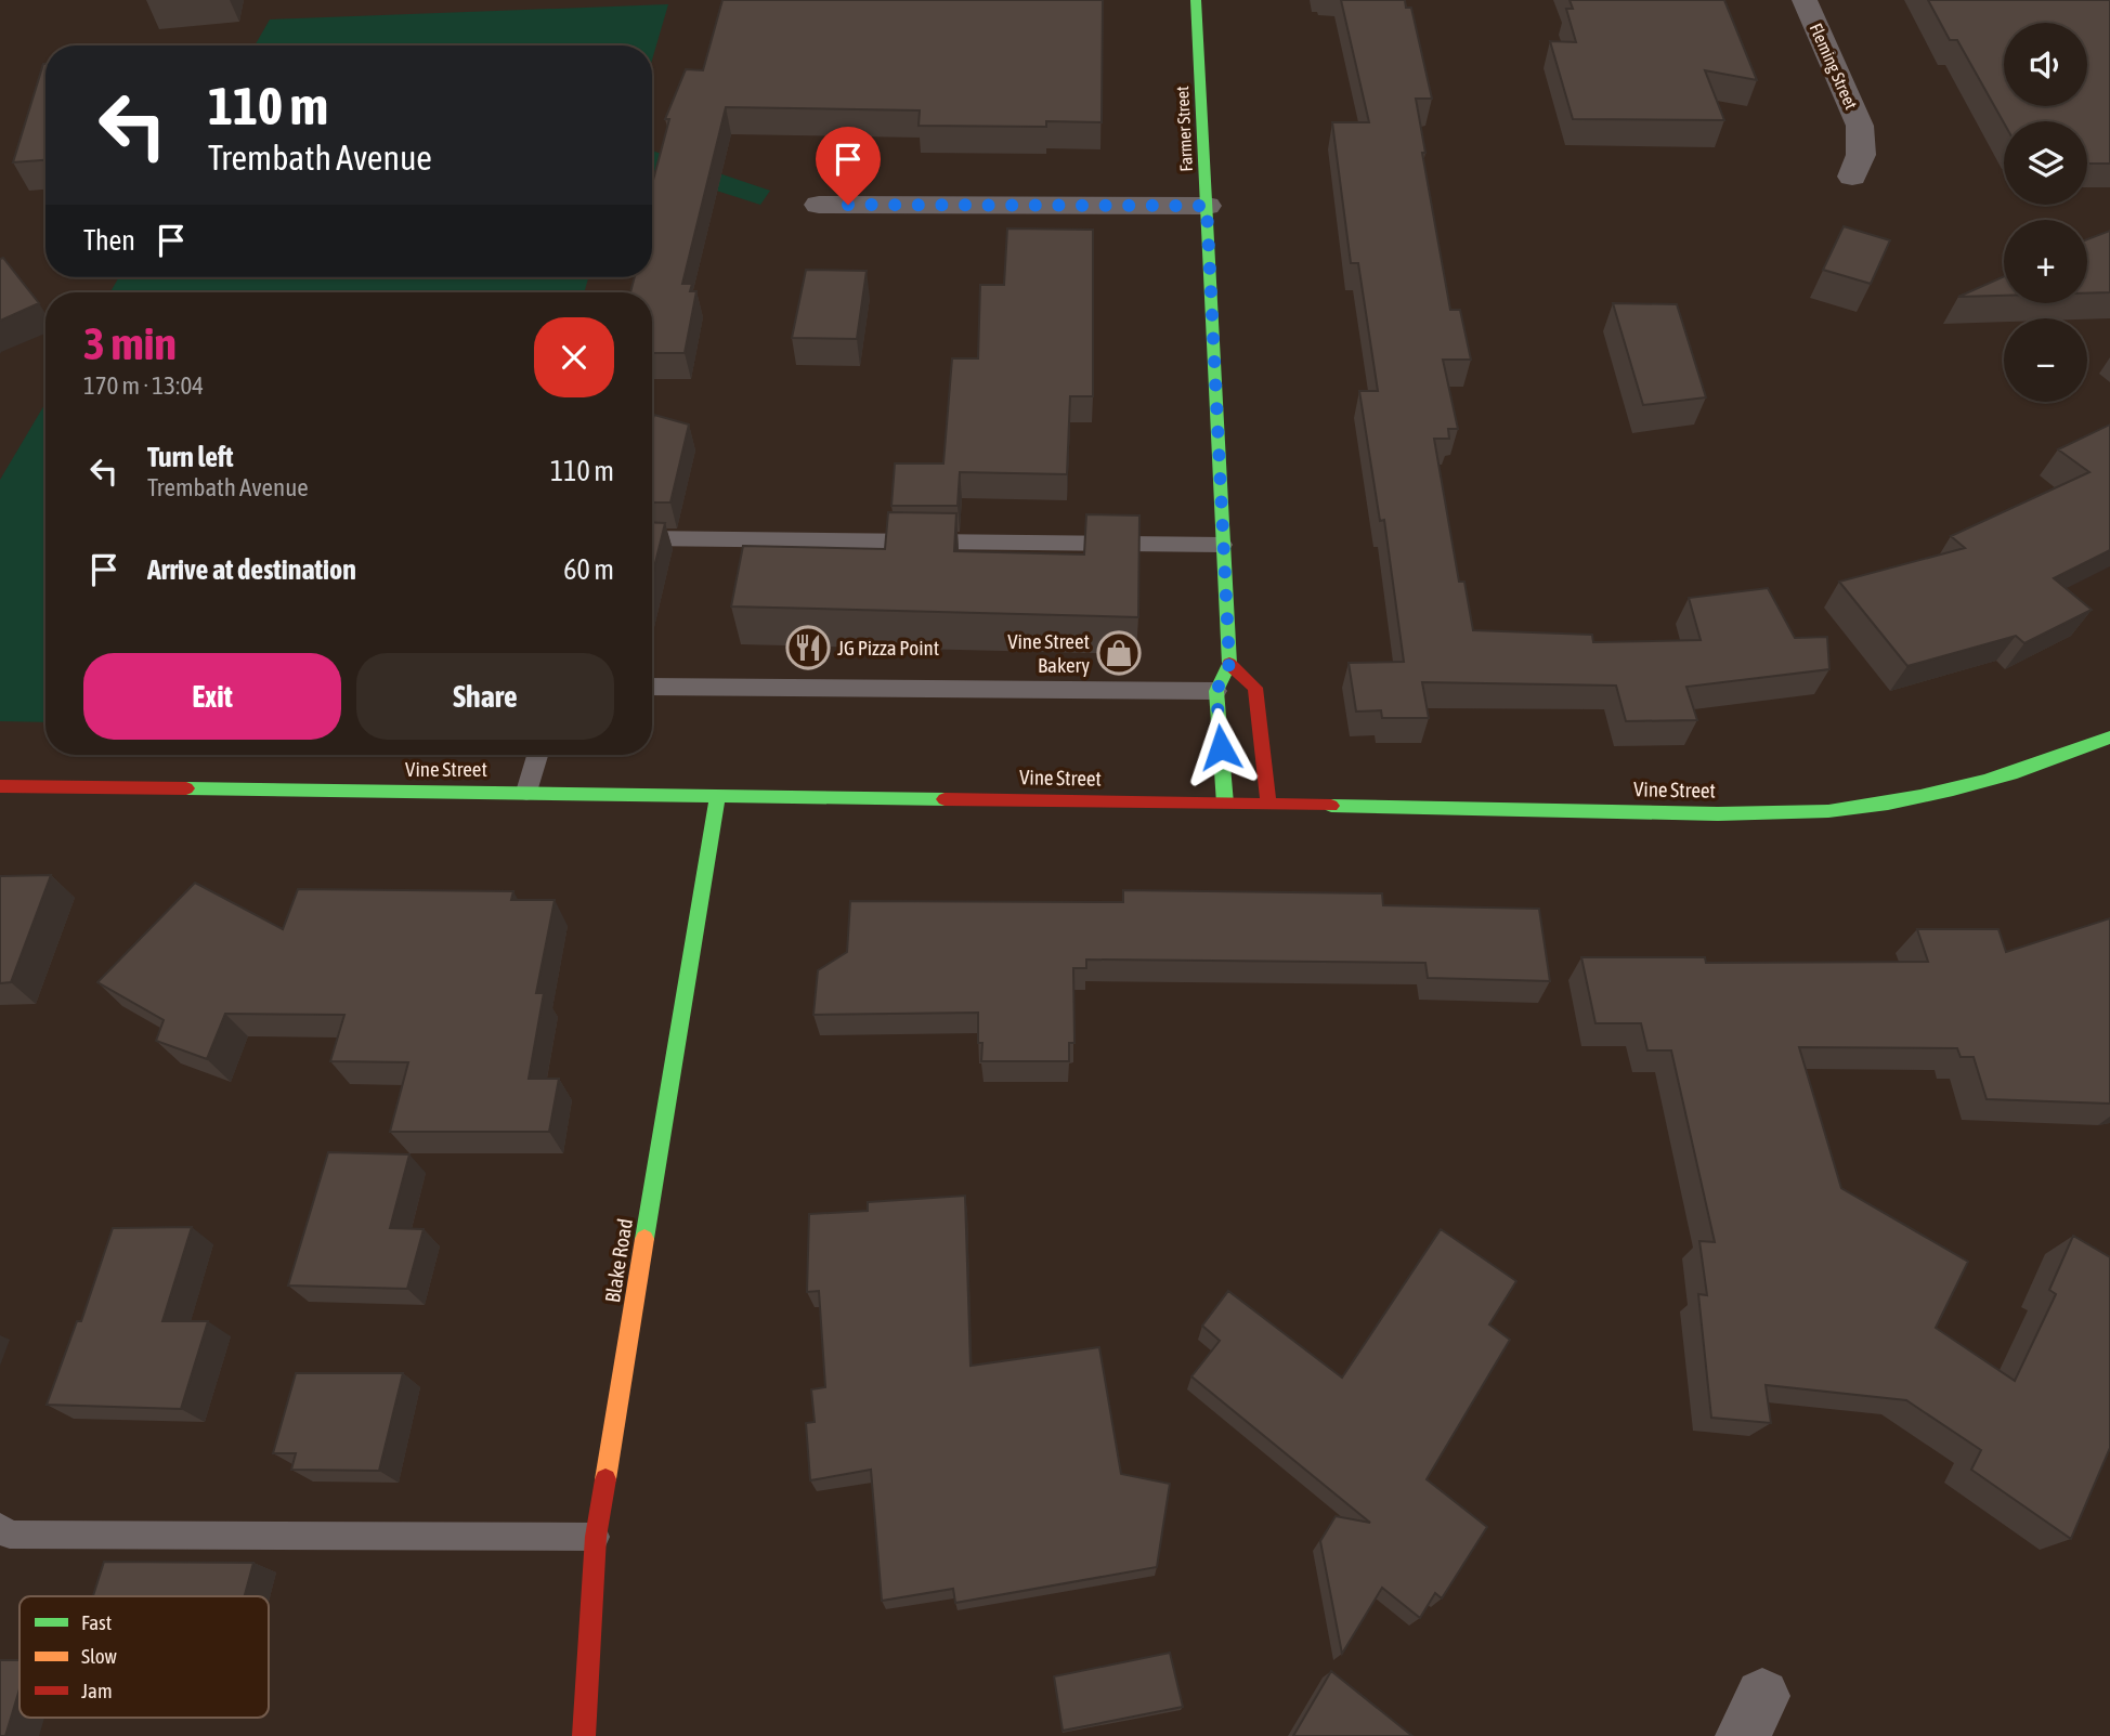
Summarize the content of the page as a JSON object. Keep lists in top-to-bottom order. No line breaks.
{"streets":{"street":["Fleming Street","Farmer Street","Vine Street","Blake Road"]},"crossings":[["Vine Street","Blake Road"]],"places":{"restaurant":["JG Pizza Point"],"shop":["Vine Street Bakery"]},"legend":["Fast","Slow","Jam"],"page":{"map_buttons":["+","−"],"turn":["110 m","Trembath Avenue"],"then":"Then","heading":["3 min","170 m · 13:04"],"list":[{"name":"Turn left","note":"Trembath Avenue","value":"110 m"},{"name":"Arrive at destination","value":"60 m"}],"buttons":["Exit","Share"]}}
